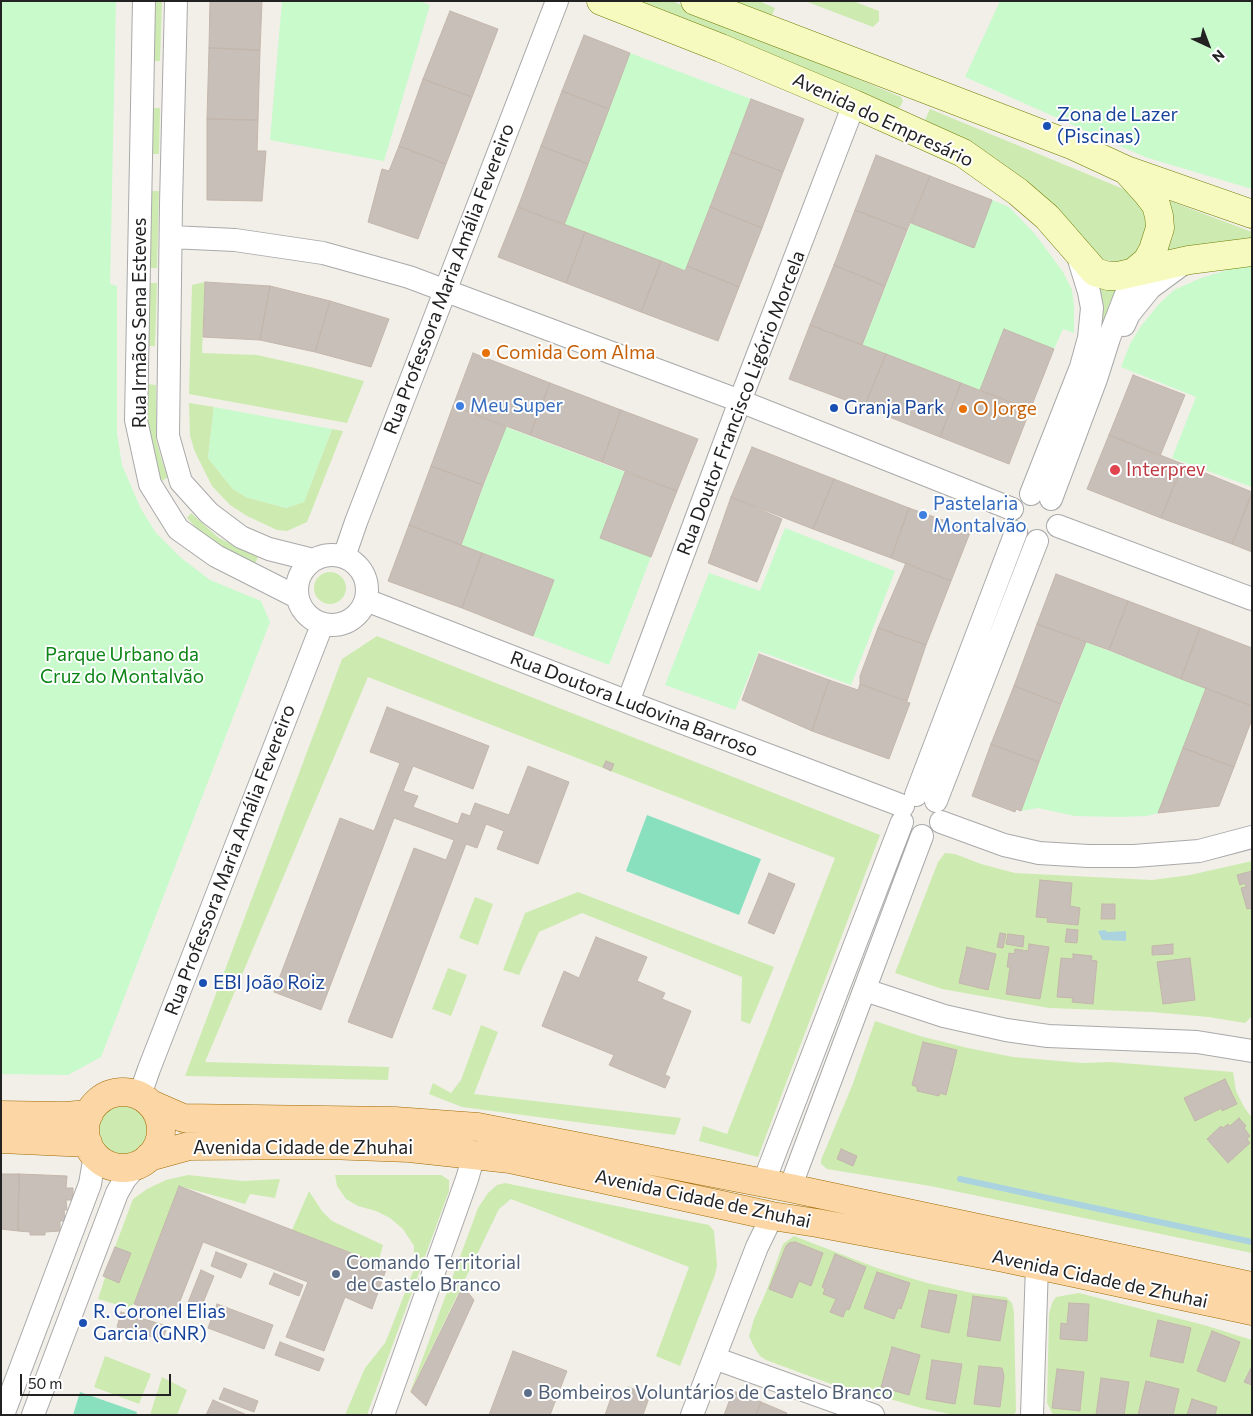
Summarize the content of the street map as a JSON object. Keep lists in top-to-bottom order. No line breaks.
{"streets":{"main road":["Avenida do Empresário","Avenida Cidade de Zhuhai"],"street":["Rua Professora Maria Amália Fevereiro","Rua Irmãos Sena Esteves","Rua Doutor Francisco Ligório Morcela","Rua Doutora Ludovina Barroso"]},"crossings":[["Avenida do Empresário","Rua Doutor Francisco Ligório Morcela"],["Rua Professora Maria Amália Fevereiro","Rua Irmãos Sena Esteves"],["Rua Professora Maria Amália Fevereiro","Rua Doutora Ludovina Barroso"],["Rua Professora Maria Amália Fevereiro","Avenida Cidade de Zhuhai"],["Rua Irmãos Sena Esteves","Rua Doutora Ludovina Barroso"],["Rua Doutor Francisco Ligório Morcela","Rua Doutora Ludovina Barroso"]],"parks":["Parque Urbano da Cruz do Montalvão"],"places":["Zona de Lazer (Piscinas)","Comida Com Alma","Meu Super","Granja Park","O Jorge","Interprev","Pastelaria Montalvão","EBI João Roiz","Comando Territorial de Castelo Branco","R. Coronel Elias Garcia (GNR)","Bombeiros Voluntários de Castelo Branco"],"scale_bar":"50 m","north":"bottom right"}
